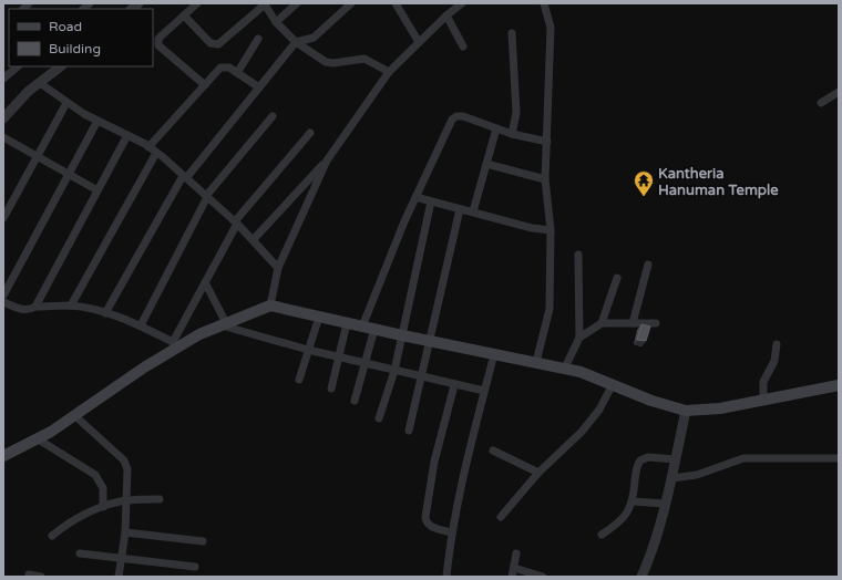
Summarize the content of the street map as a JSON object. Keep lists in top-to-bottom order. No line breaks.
{"places":{"temple":["Kantheria Hanuman Temple"]},"legend":["Road","Building"]}
